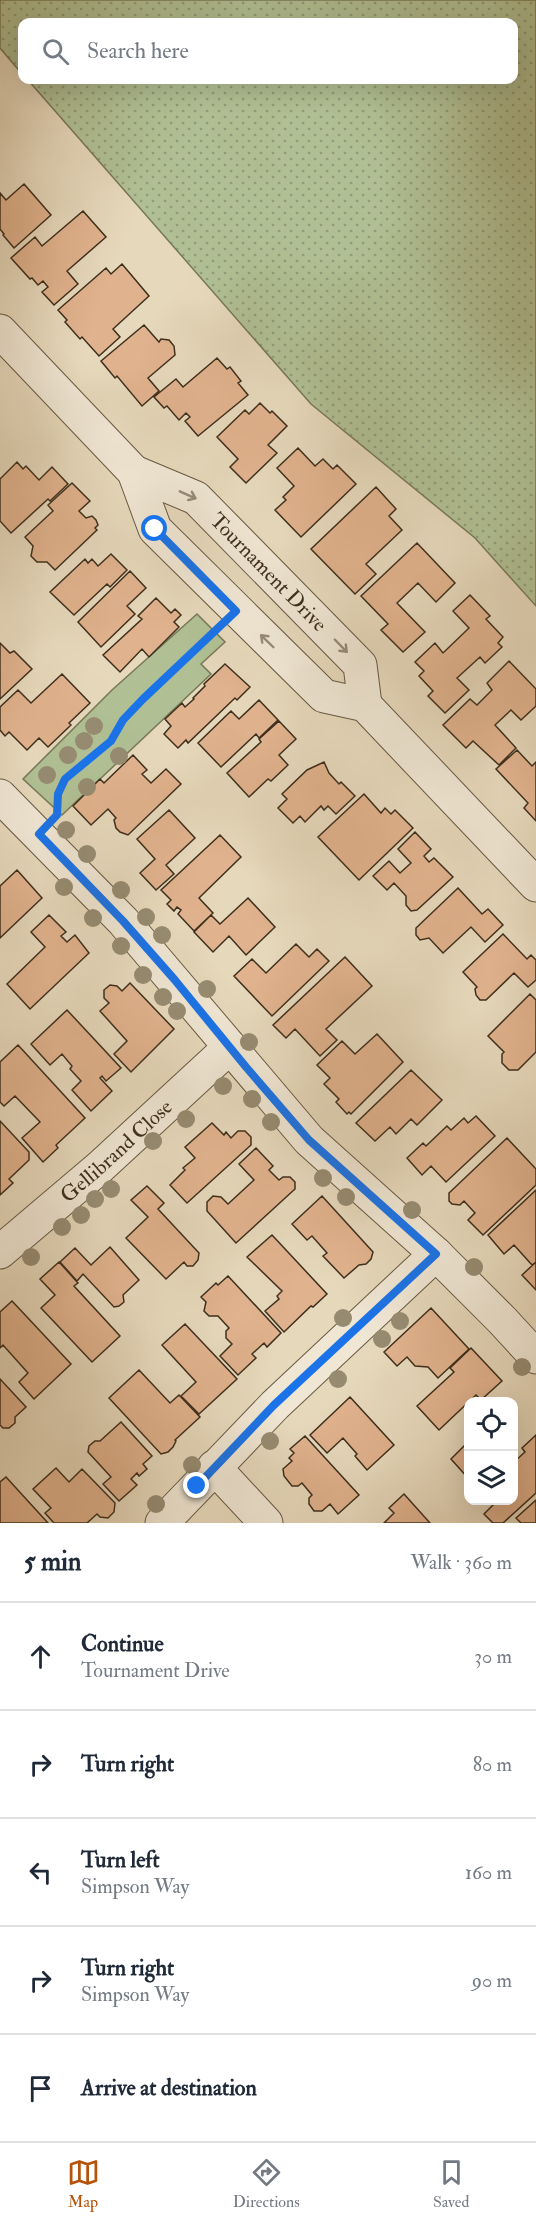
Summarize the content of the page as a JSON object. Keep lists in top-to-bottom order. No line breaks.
{"streets":{"street":["Tournament Drive","Gellibrand Close"]},"page":{"search":"Search here","heading":["5 min","Walk · 360 m"],"list":[["Continue","Tournament Drive","30 m"],["Turn right","80 m"],["Turn left","Simpson Way","160 m"],["Turn right","Simpson Way","90 m"],"Arrive at destination"],"nav":["Map","Directions","Saved"]}}
